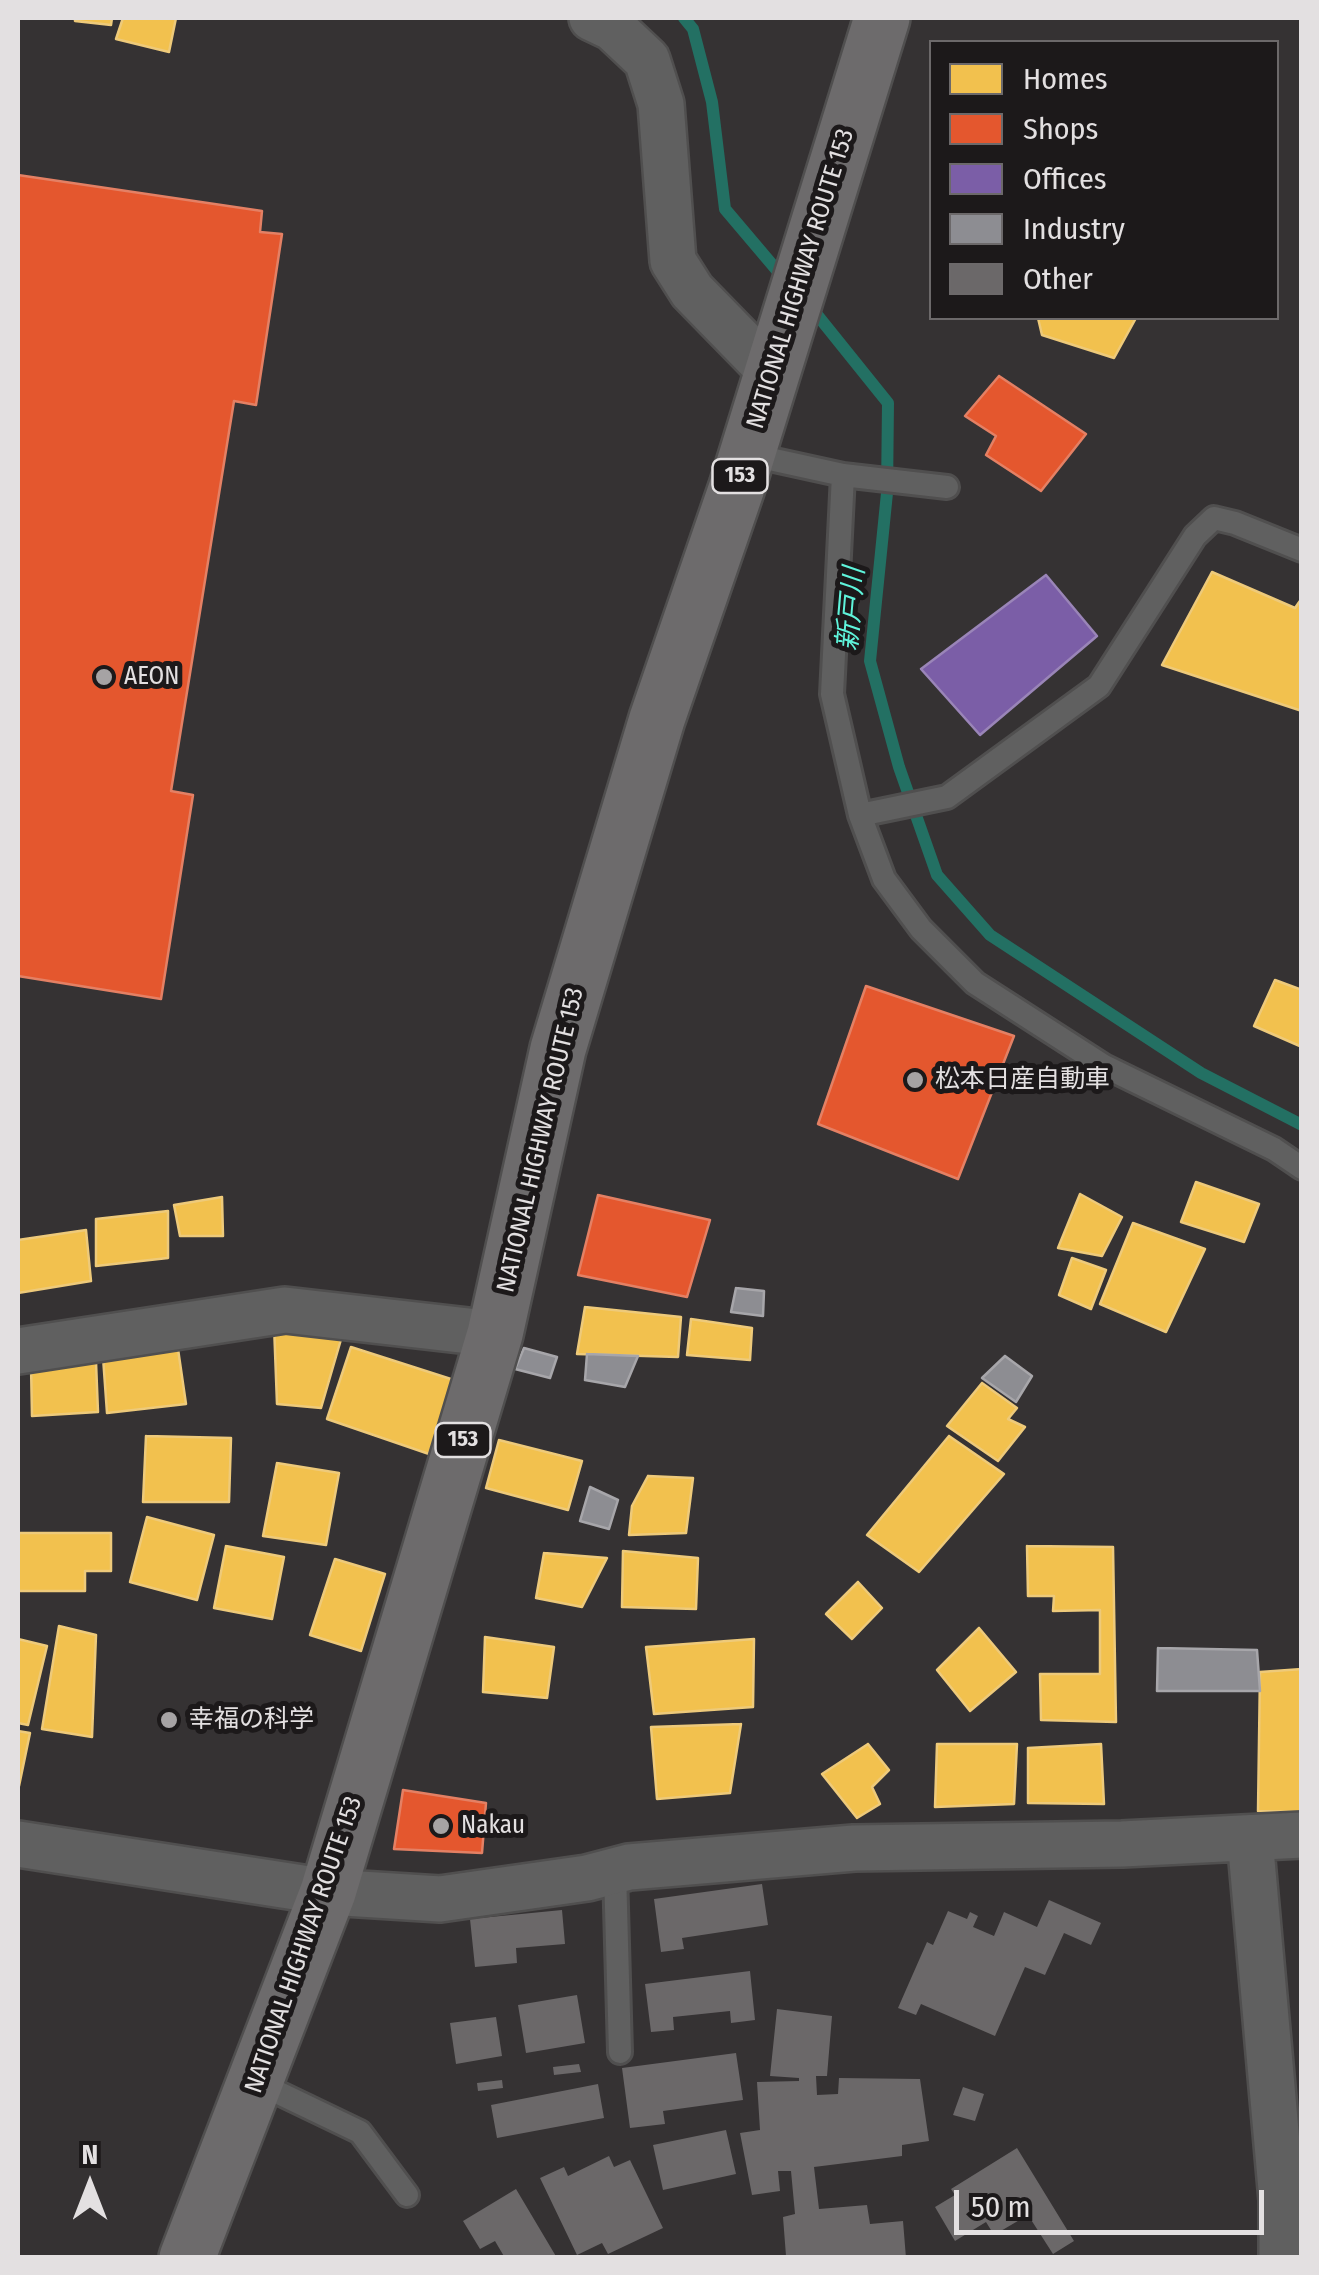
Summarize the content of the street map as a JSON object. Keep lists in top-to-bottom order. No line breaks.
{"streets":{"highway":["NATIONAL HIGHWAY ROUTE 153","153"]},"water":["新戸川"],"places":["AEON","松本日産自動車","幸福の科学","Nakau"],"legend":["Homes","Shops","Offices","Industry","Other"],"scale_bar":"50 m","north":"top"}
